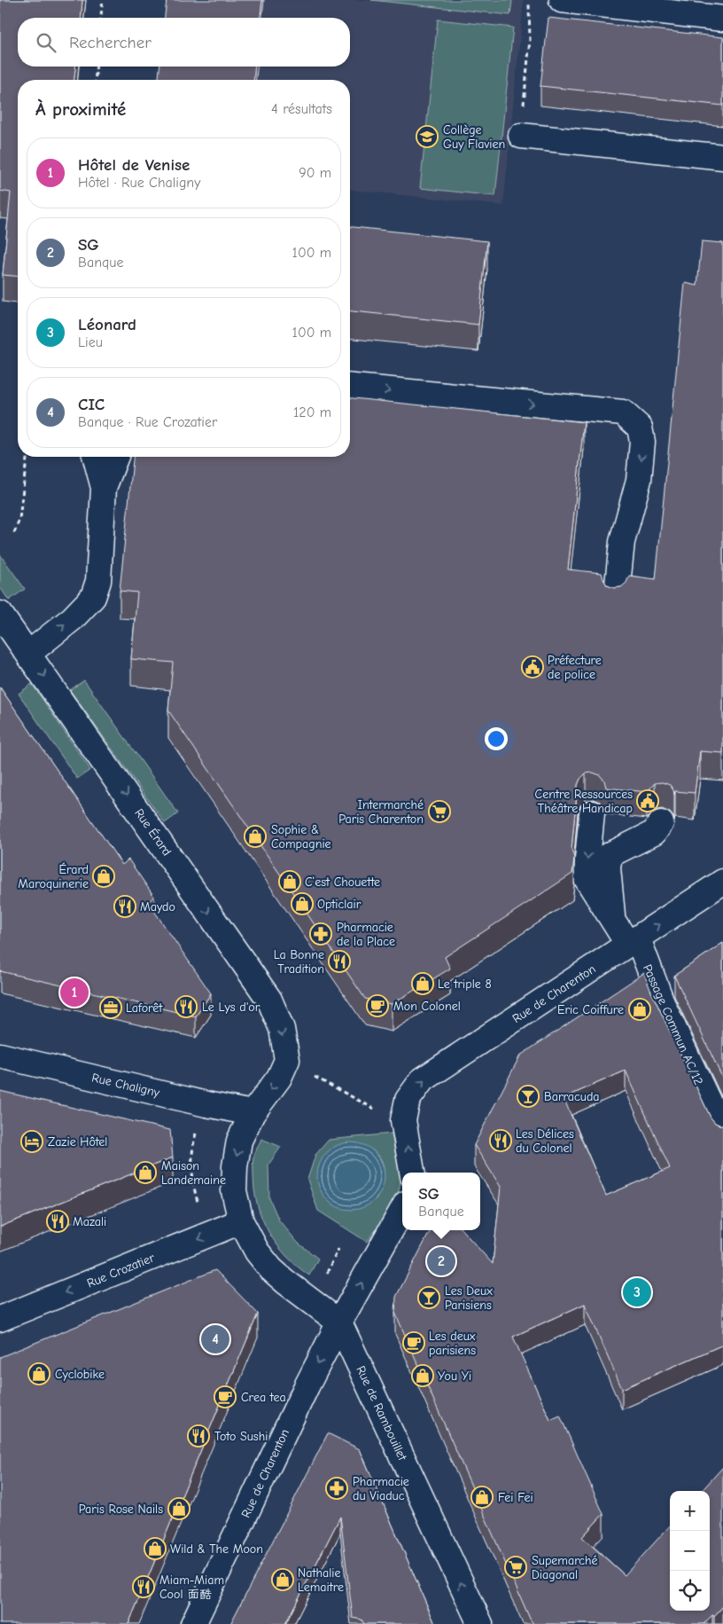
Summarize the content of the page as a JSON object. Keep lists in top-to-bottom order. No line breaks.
{"streets":{"street":["Rue Érard","Rue de Charenton","Passage Commun AC/12","Rue Chaligny","Rue Crozatier","Rue de Rambouillet"]},"crossings":[["Rue de Charenton","Passage Commun AC/12"],["Rue de Charenton","Rue de Rambouillet"]],"one_way":["Rue Érard","Rue Crozatier","Rue de Rambouillet"],"places":{"school or university":["Collège Guy Flavien"],"public building":["Préfecture de police","Centre Ressources Théâtre Handicap"],"supermarket":["Intermarché Paris Charenton","Supemarché Diagonal"],"shop":["Sophie & Compagnie","Érard Maroquinerie","C’est Chouette","Opticlair","Le triple 8","Eric Coiffure","Maison Landemaine","Cyclobike","You Yi","Fei Fei","Paris Rose Nails","Wild & The Moon","Nathalie Lemaitre"],"restaurant":["Maydo","La Bonne Tradition","Le Lys d'or","Les Délices du Colonel","Mazali","Toto Sushi","Miam-Miam Cool 面酷"],"pharmacy":["Pharmacie de la Place","Pharmacie du Viaduc"],"cafe":["Mon Colonel","Les deux parisiens","Crea tea"],"office":["Laforêt"],"bar":["Barracuda","Les Deux Parisiens"],"hotel":["Zazie Hôtel"]},"page":{"search":"Rechercher","heading":["À proximité","4 résultats"],"list":[{"mark":"1","name":"Hôtel de Venise","note":"Hôtel · Rue Chaligny","value":"90 m"},{"mark":"2","name":"SG","note":"Banque","value":"100 m"},{"mark":"3","name":"Léonard","note":"Lieu","value":"100 m"},{"mark":"4","name":"CIC","note":"Banque · Rue Crozatier","value":"120 m"}],"pins":["1","2","3","4"],"popup":["SG","Banque"],"map_buttons":["+","−"]}}
